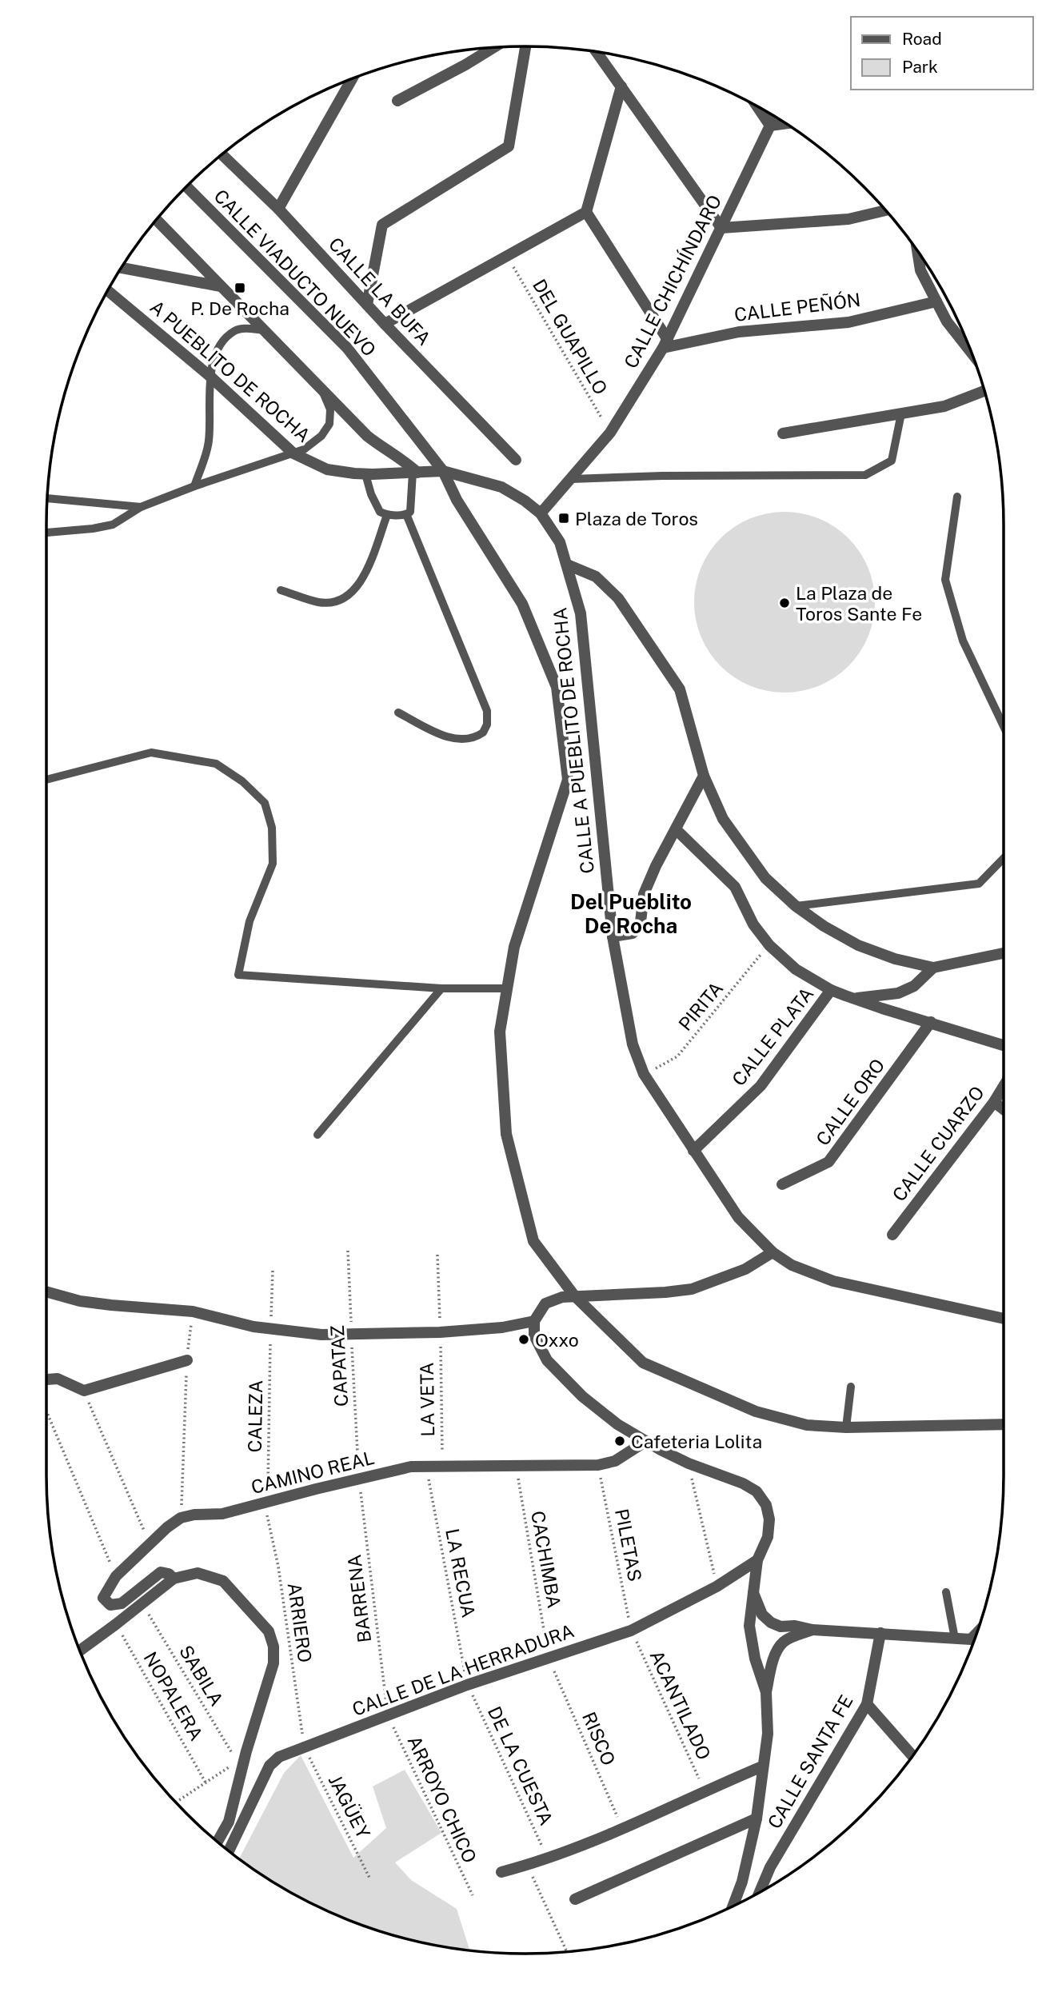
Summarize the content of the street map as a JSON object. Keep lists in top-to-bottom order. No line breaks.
{"streets":{"street":["CALLE VIADUCTO NUEVO","CALLE CHICHÍNDARO","CALLE LA BUFA","CALLE PEÑÓN","A PUEBLITO DE ROCHA","CALLE A PUEBLITO DE ROCHA","CALLE PLATA","CALLE ORO","CALLE CUARZO","CAMINO REAL","CALLE DE LA HERRADURA","CALLE SANTA FE"],"path":["DEL GUAPILLO","PIRITA","CAPATAZ","LA VETA","CALEZA","PILETAS","CACHIMBA","LA RECUA","BARRENA","ARRIERO","SABILA","NOPALERA","ACANTILADO","RISCO","DE LA CUESTA","ARROYO CHICO","JAGÜEY"]},"crossings":[["CALLE VIADUCTO NUEVO","A PUEBLITO DE ROCHA"],["CALLE VIADUCTO NUEVO","CALLE A PUEBLITO DE ROCHA"],["CALLE CHICHÍNDARO","CALLE PEÑÓN"],["CALLE CHICHÍNDARO","DEL GUAPILLO"],["CALLE CHICHÍNDARO","CALLE A PUEBLITO DE ROCHA"],["A PUEBLITO DE ROCHA","CALLE A PUEBLITO DE ROCHA"],["CALLE A PUEBLITO DE ROCHA","PIRITA"],["CALLE A PUEBLITO DE ROCHA","CALLE PLATA"],["CAPATAZ","CAMINO REAL"],["CAPATAZ","BARRENA"],["LA VETA","CAMINO REAL"],["CALEZA","CAMINO REAL"],["CALEZA","ARRIERO"],["CAMINO REAL","PILETAS"],["CAMINO REAL","CACHIMBA"],["CAMINO REAL","LA RECUA"],["CAMINO REAL","BARRENA"],["CAMINO REAL","ARRIERO"],["PILETAS","CALLE DE LA HERRADURA"],["PILETAS","ACANTILADO"],["CACHIMBA","CALLE DE LA HERRADURA"],["CACHIMBA","RISCO"],["LA RECUA","CALLE DE LA HERRADURA"],["LA RECUA","DE LA CUESTA"],["BARRENA","CALLE DE LA HERRADURA"],["BARRENA","ARROYO CHICO"],["ARRIERO","CALLE DE LA HERRADURA"],["ARRIERO","JAGÜEY"],["CALLE DE LA HERRADURA","ACANTILADO"],["CALLE DE LA HERRADURA","RISCO"],["CALLE DE LA HERRADURA","DE LA CUESTA"],["CALLE DE LA HERRADURA","ARROYO CHICO"],["CALLE DE LA HERRADURA","JAGÜEY"]],"districts":["Del Pueblito De Rocha"],"places":{"transit":["P. De Rocha","Plaza de Toros"],"other":["La Plaza de Toros Sante Fe","Oxxo","Cafeteria Lolita"]},"legend":["Road","Park"]}
